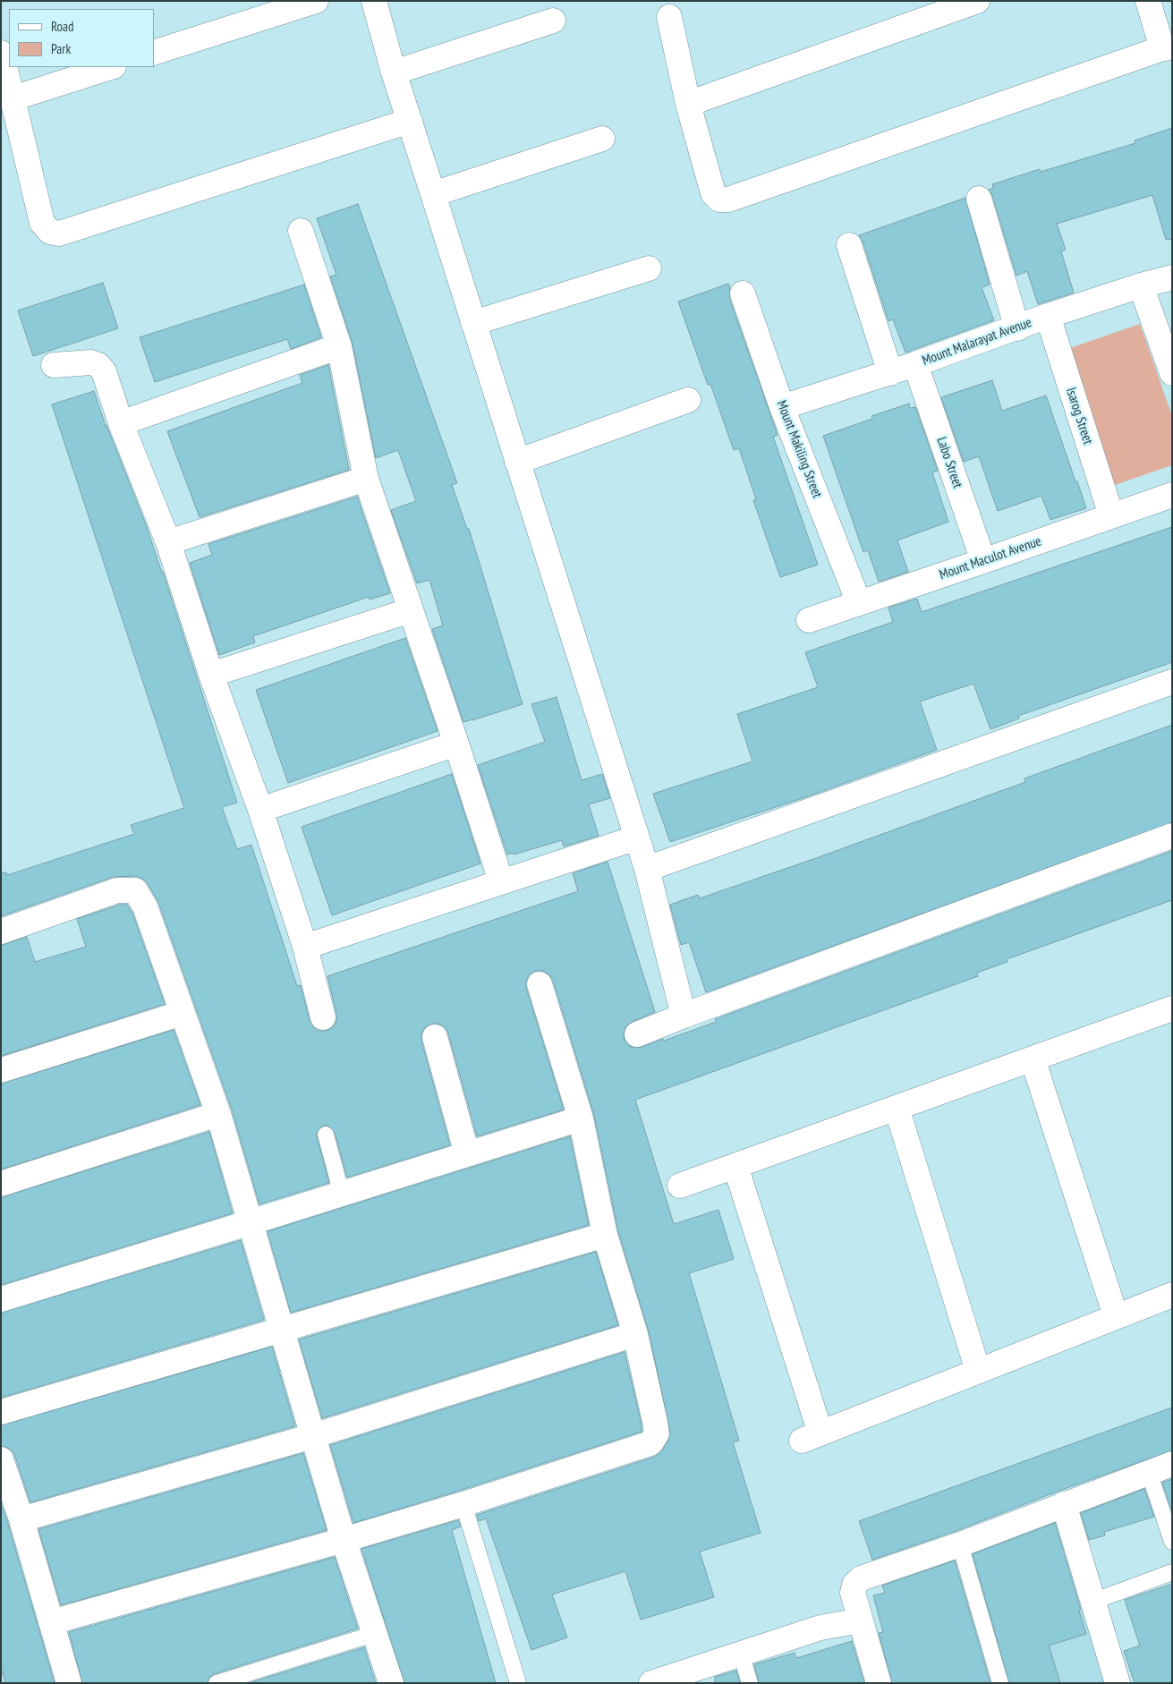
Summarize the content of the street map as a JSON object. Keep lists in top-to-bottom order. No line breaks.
{"streets":{"street":["Mount Malarayat Avenue","Isarog Street","Mount Makiling Street","Labo Street","Mount Maculot Avenue"]},"crossings":[["Mount Malarayat Avenue","Isarog Street"],["Mount Malarayat Avenue","Mount Makiling Street"],["Mount Malarayat Avenue","Labo Street"],["Isarog Street","Mount Maculot Avenue"],["Mount Makiling Street","Mount Maculot Avenue"],["Labo Street","Mount Maculot Avenue"]],"legend":["Road","Park"]}
